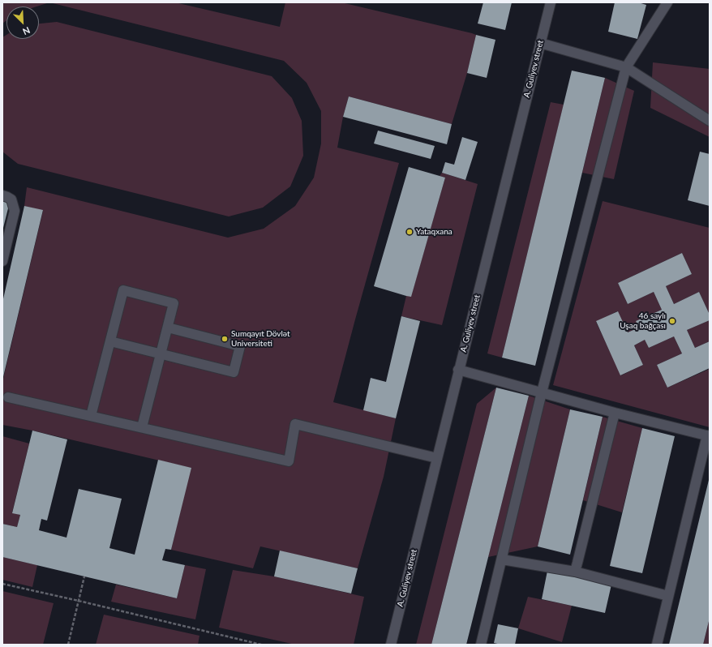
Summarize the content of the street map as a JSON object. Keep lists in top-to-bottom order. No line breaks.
{"streets":{"street":["A. Guliyev street"]},"places":["Yataqxana","46 saylı Uşaq bağçası","Sumqayıt Dövlət Universiteti"],"north":"bottom right"}
